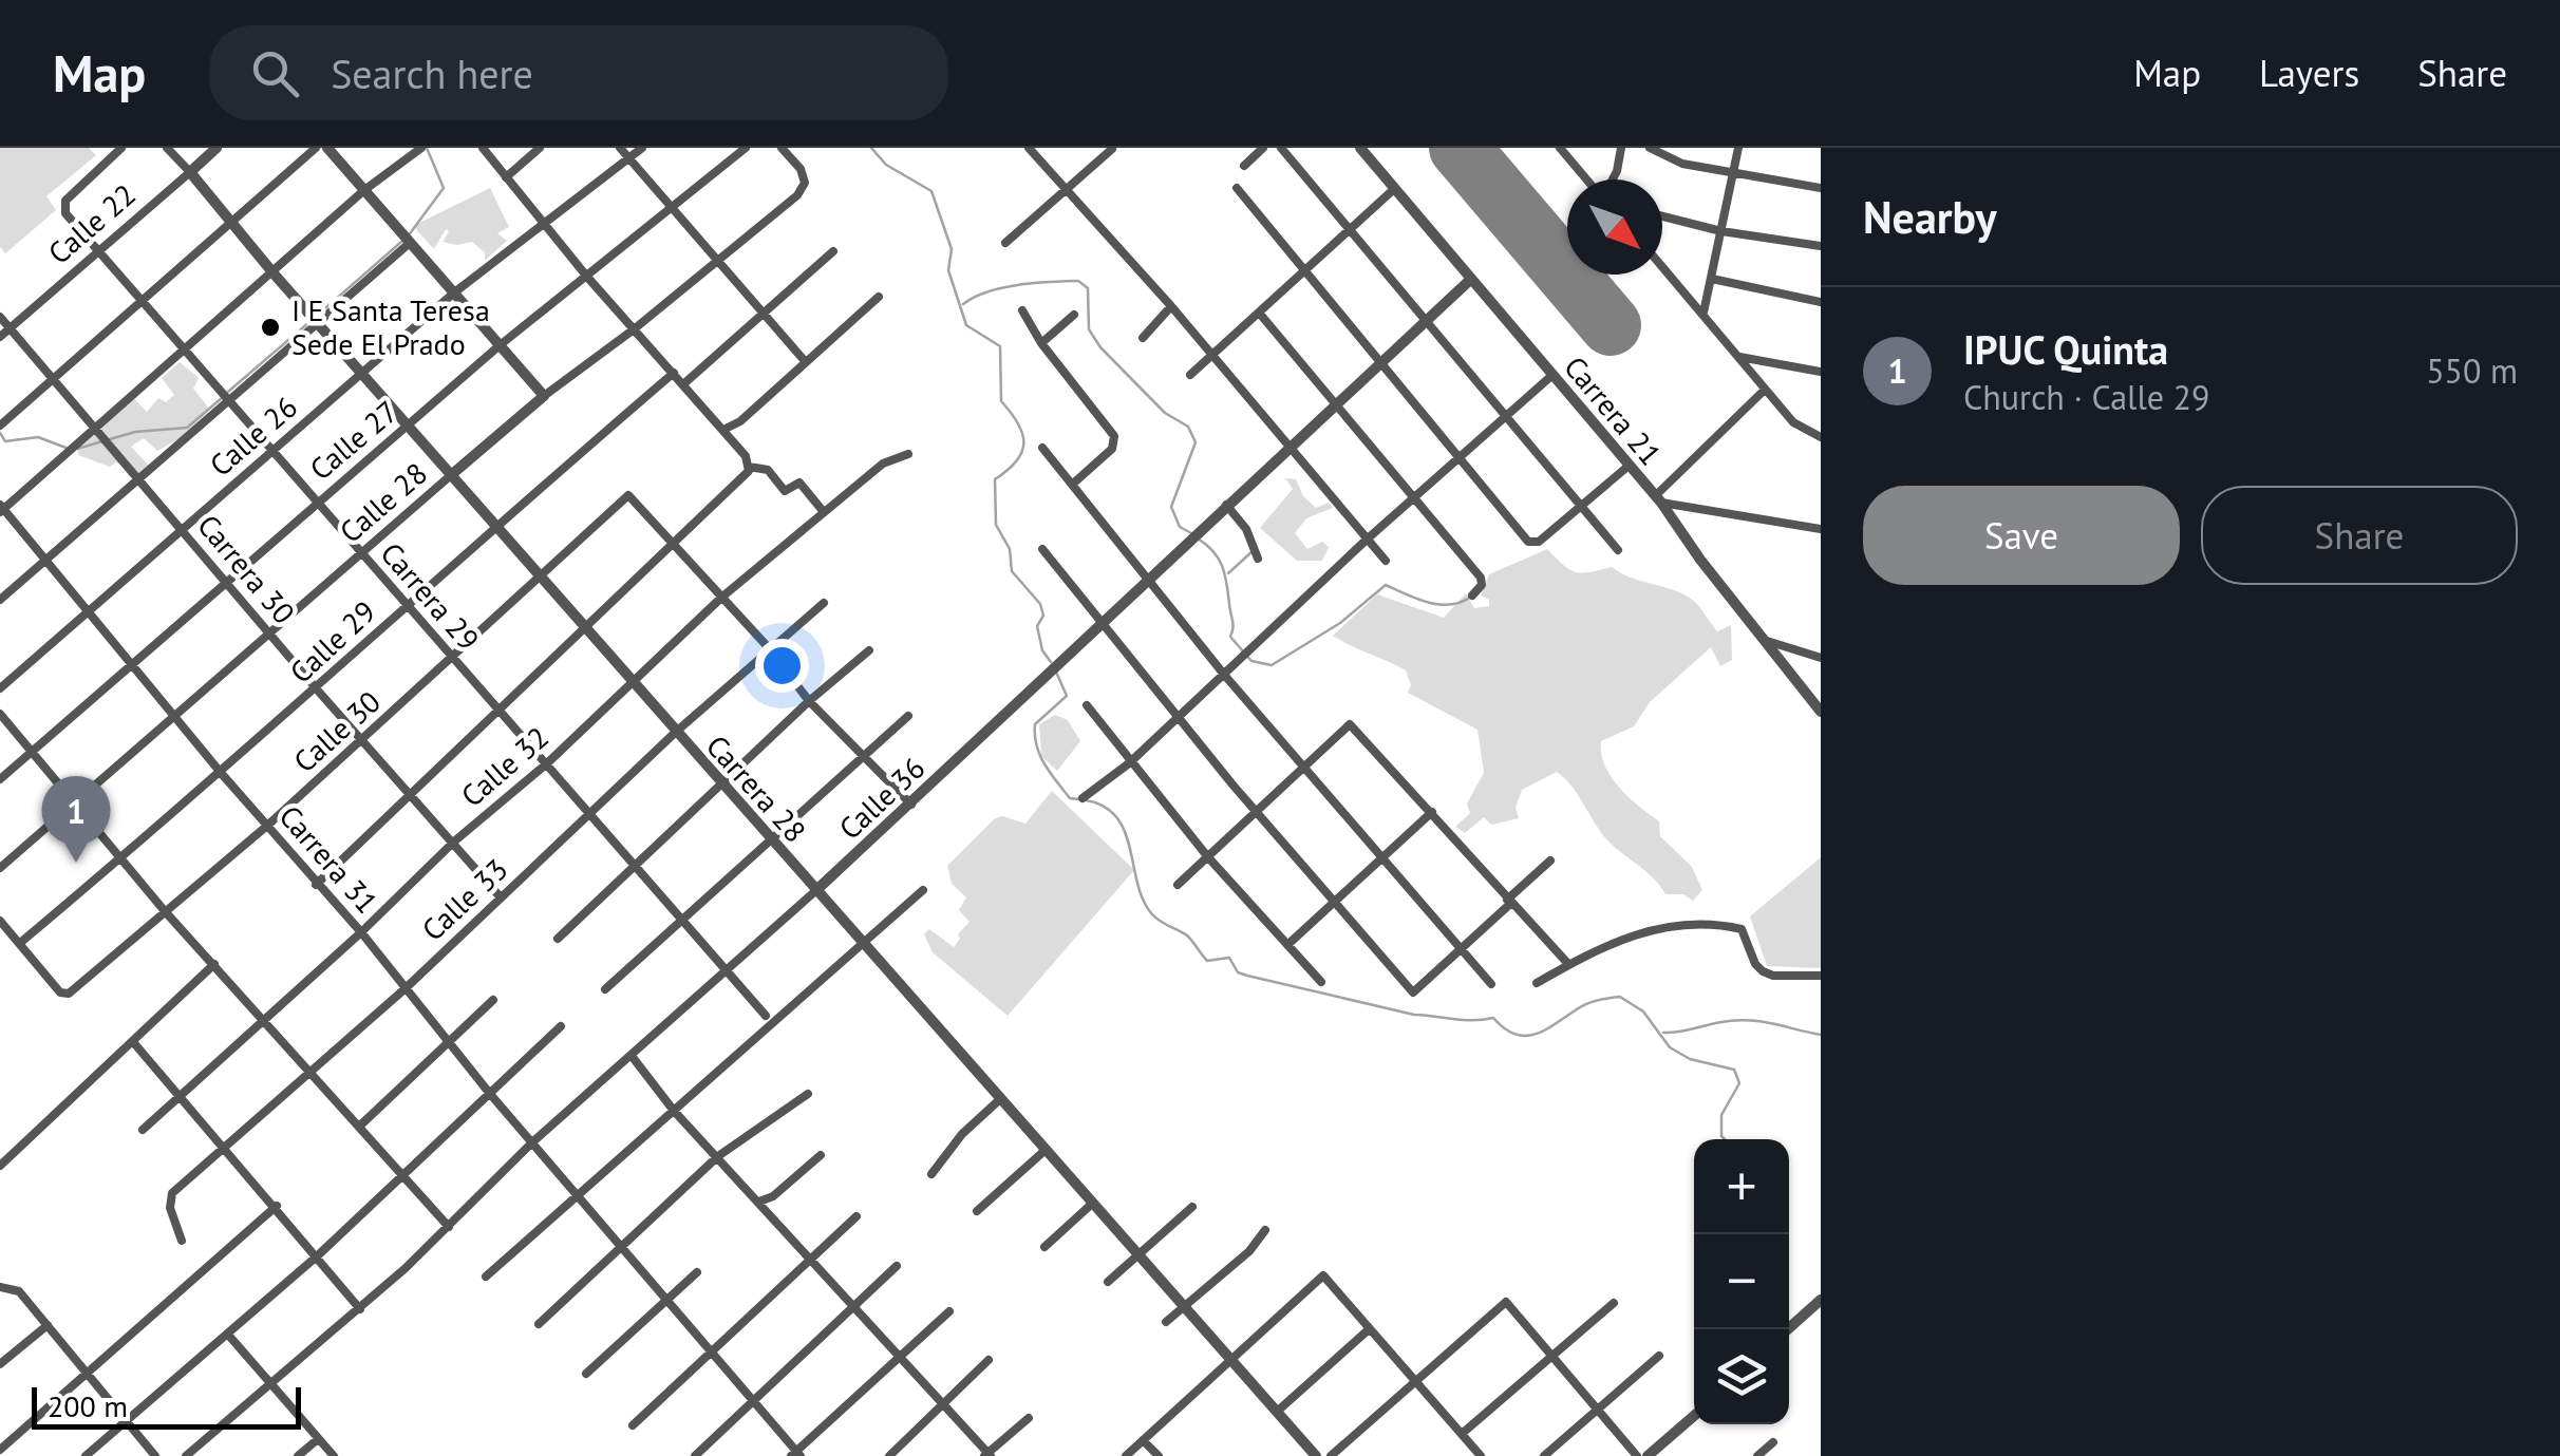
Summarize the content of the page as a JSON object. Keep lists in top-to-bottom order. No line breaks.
{"streets":{"street":["Calle 22","Carrera 21","Calle 26","Calle 27","Calle 28","Carrera 30","Carrera 29","Calle 29","Calle 30","Calle 32","Carrera 28","Calle 36","Carrera 31","Calle 33"]},"crossings":[["Calle 22","Carrera 30"],["Calle 22","Carrera 29"],["Calle 22","Carrera 28"],["Carrera 21","Calle 36"],["Calle 26","Carrera 30"],["Calle 26","Carrera 29"],["Calle 26","Carrera 28"],["Calle 26","Carrera 31"],["Calle 27","Carrera 30"],["Calle 27","Carrera 29"],["Calle 27","Carrera 28"],["Calle 27","Carrera 31"],["Calle 28","Carrera 30"],["Calle 28","Carrera 29"],["Calle 28","Carrera 28"],["Calle 28","Carrera 31"],["Carrera 30","Calle 29"],["Carrera 30","Calle 30"],["Carrera 30","Calle 32"],["Carrera 30","Calle 33"],["Carrera 29","Calle 29"],["Carrera 29","Calle 30"],["Carrera 29","Calle 32"],["Carrera 29","Calle 36"],["Carrera 29","Calle 33"],["Calle 29","Calle 30"],["Calle 29","Carrera 28"],["Calle 29","Carrera 31"],["Calle 30","Carrera 28"],["Calle 30","Carrera 31"],["Calle 32","Carrera 28"],["Calle 32","Carrera 31"],["Carrera 28","Calle 36"],["Carrera 28","Calle 33"],["Calle 36","Carrera 31"],["Carrera 31","Calle 33"]],"places":["I E Santa Teresa Sede El Prado"],"scale_bar":"200 m","north":"bottom right","page":{"header":"Map","search":"Search here","nav":["Map","Layers","Share"],"heading":"Nearby","list":[{"mark":"1","name":"IPUC Quinta","note":"Church · Calle 29","value":"550 m"}],"buttons":["Save","Share"],"pins":"1","map_buttons":["+","−"],"scale":"200 m"}}
